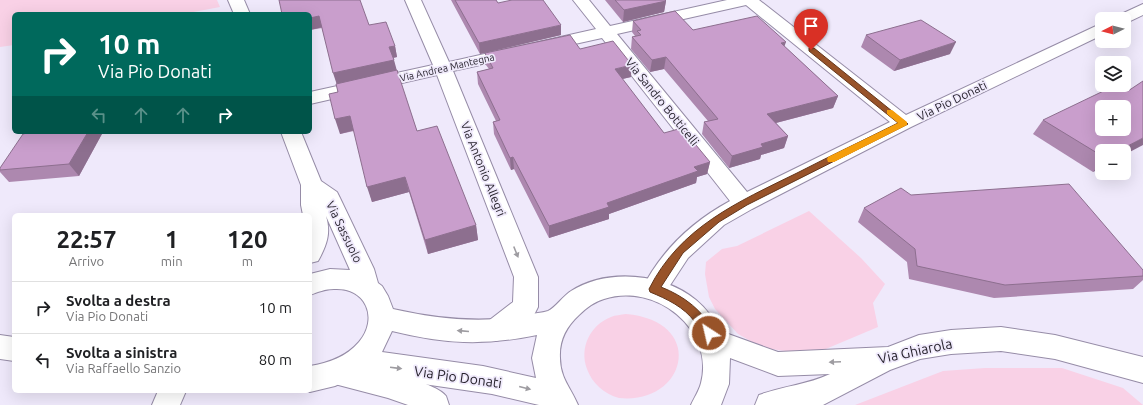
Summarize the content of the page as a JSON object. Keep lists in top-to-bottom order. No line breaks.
{"streets":{"street":["Via Andrea Mantegna","Via Pio Donati","Via Sandro Botticelli","Via Antonio Allegri","Via Sassuolo","Via Ghiarola"]},"crossings":[["Via Andrea Mantegna","Via Sandro Botticelli"],["Via Andrea Mantegna","Via Antonio Allegri"],["Via Pio Donati","Via Sandro Botticelli"],["Via Pio Donati","Via Ghiarola"]],"one_way":["Via Antonio Allegri","Via Ghiarola"],"north":"left","page":{"map_buttons":["+","−"],"turn":["10 m","Via Pio Donati"],"eta":["22:57","Arrivo","1","min","120","m"],"list":[{"name":"Svolta a destra","note":"Via Pio Donati","value":"10 m"},{"name":"Svolta a sinistra","note":"Via Raffaello Sanzio","value":"80 m"}]}}
